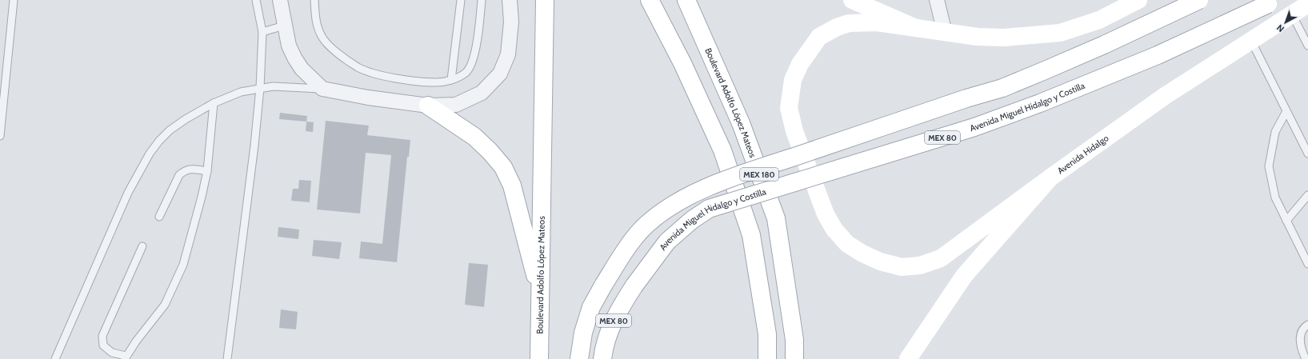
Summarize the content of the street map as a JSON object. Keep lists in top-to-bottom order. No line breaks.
{"streets":{"main road":["Boulevard Adolfo López Mateos","Avenida Miguel Hidalgo y Costilla","MEX 80","Avenida Hidalgo","MEX 180"]},"north":"bottom left"}
